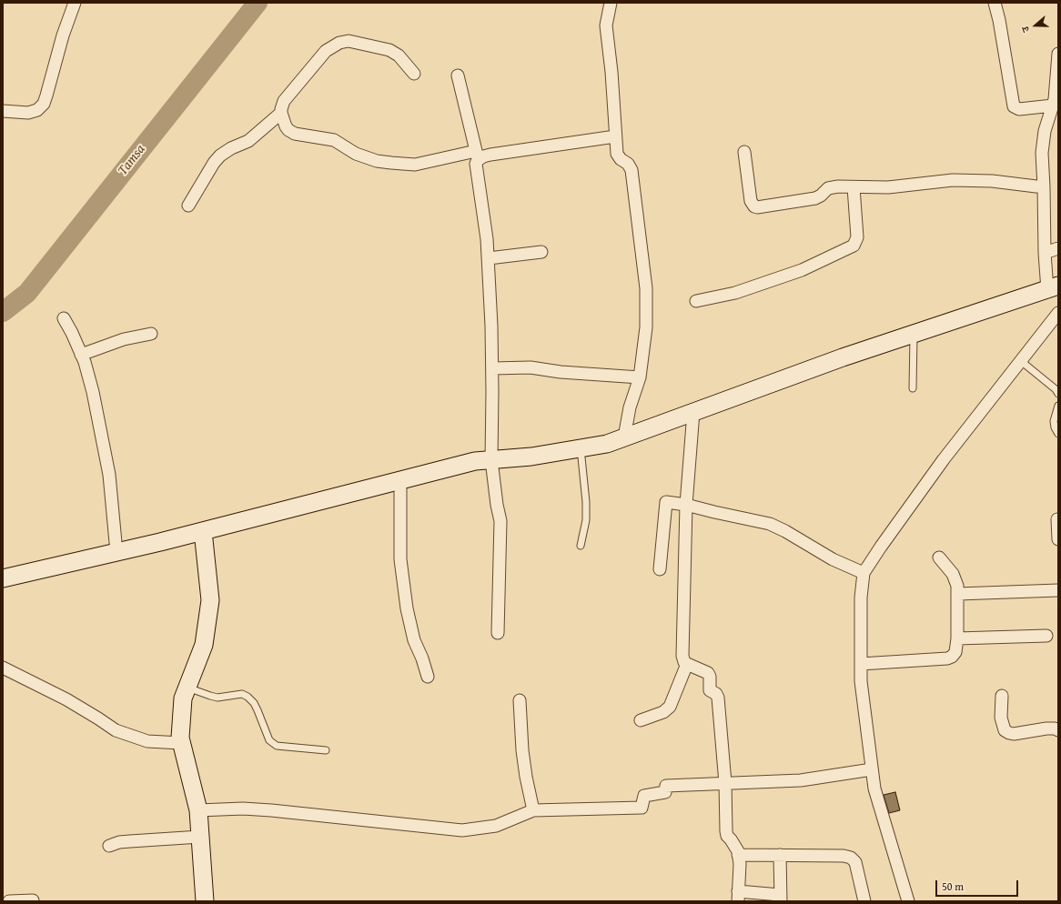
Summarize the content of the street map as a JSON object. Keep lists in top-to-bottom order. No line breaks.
{"water":["Tamsa"],"scale_bar":"50 m","north":"left"}
